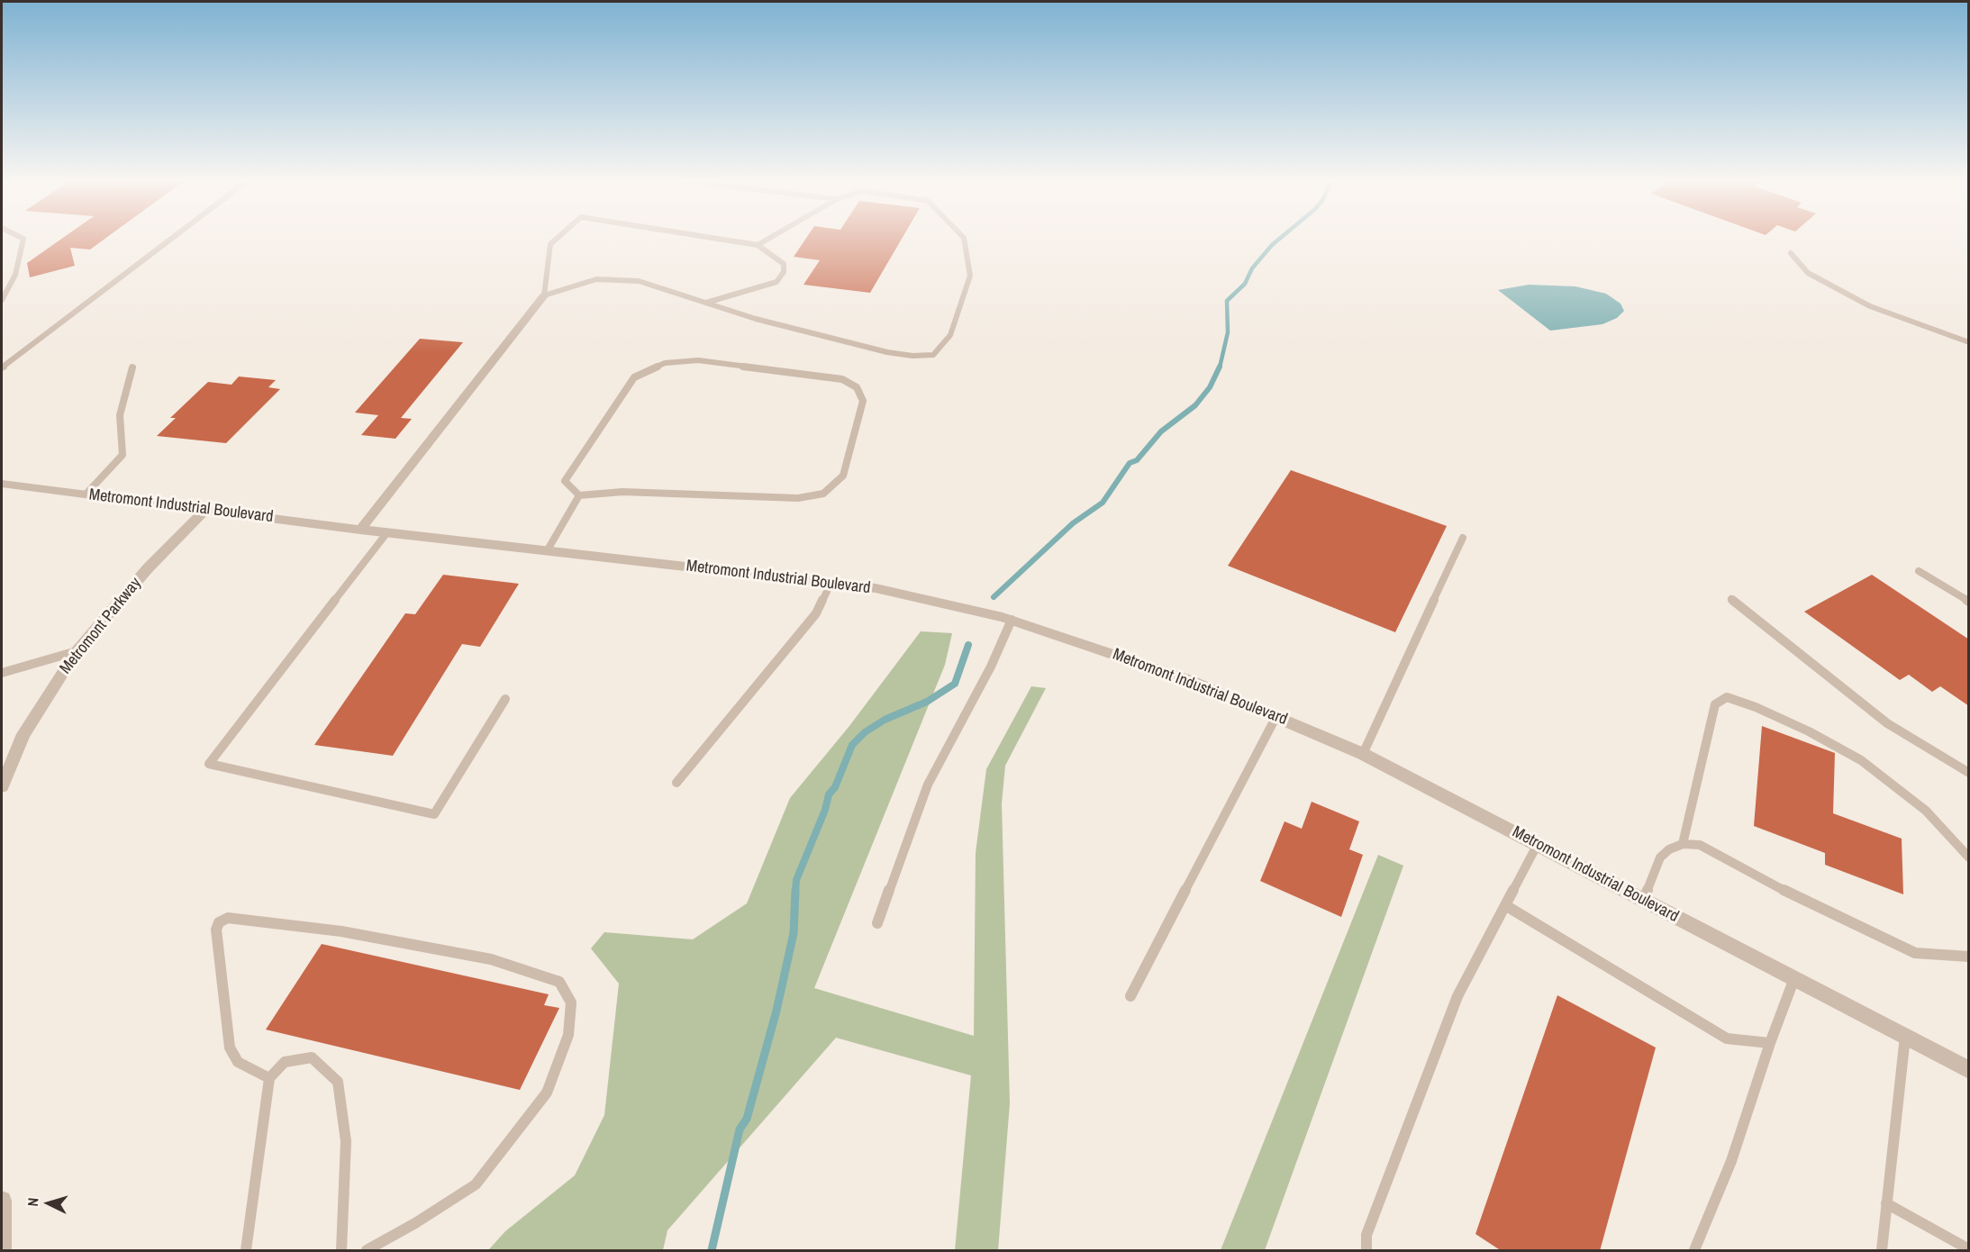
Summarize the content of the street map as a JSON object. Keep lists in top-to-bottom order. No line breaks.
{"streets":{"street":["Metromont Industrial Boulevard","Metromont Parkway"]},"crossings":[["Metromont Industrial Boulevard","Metromont Parkway"]],"north":"left"}
